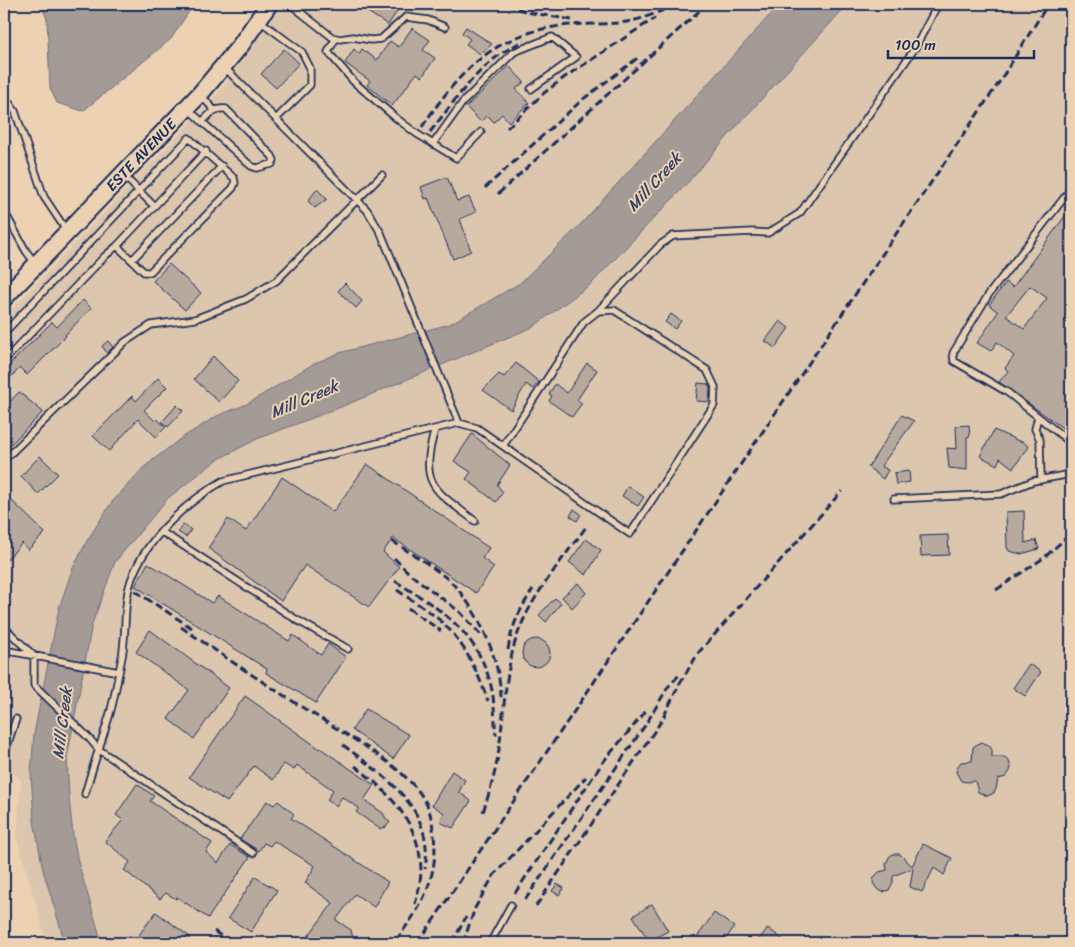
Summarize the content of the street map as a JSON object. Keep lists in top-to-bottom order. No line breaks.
{"streets":{"street":["ESTE AVENUE"]},"water":["Mill Creek"],"scale_bar":"100 m"}
